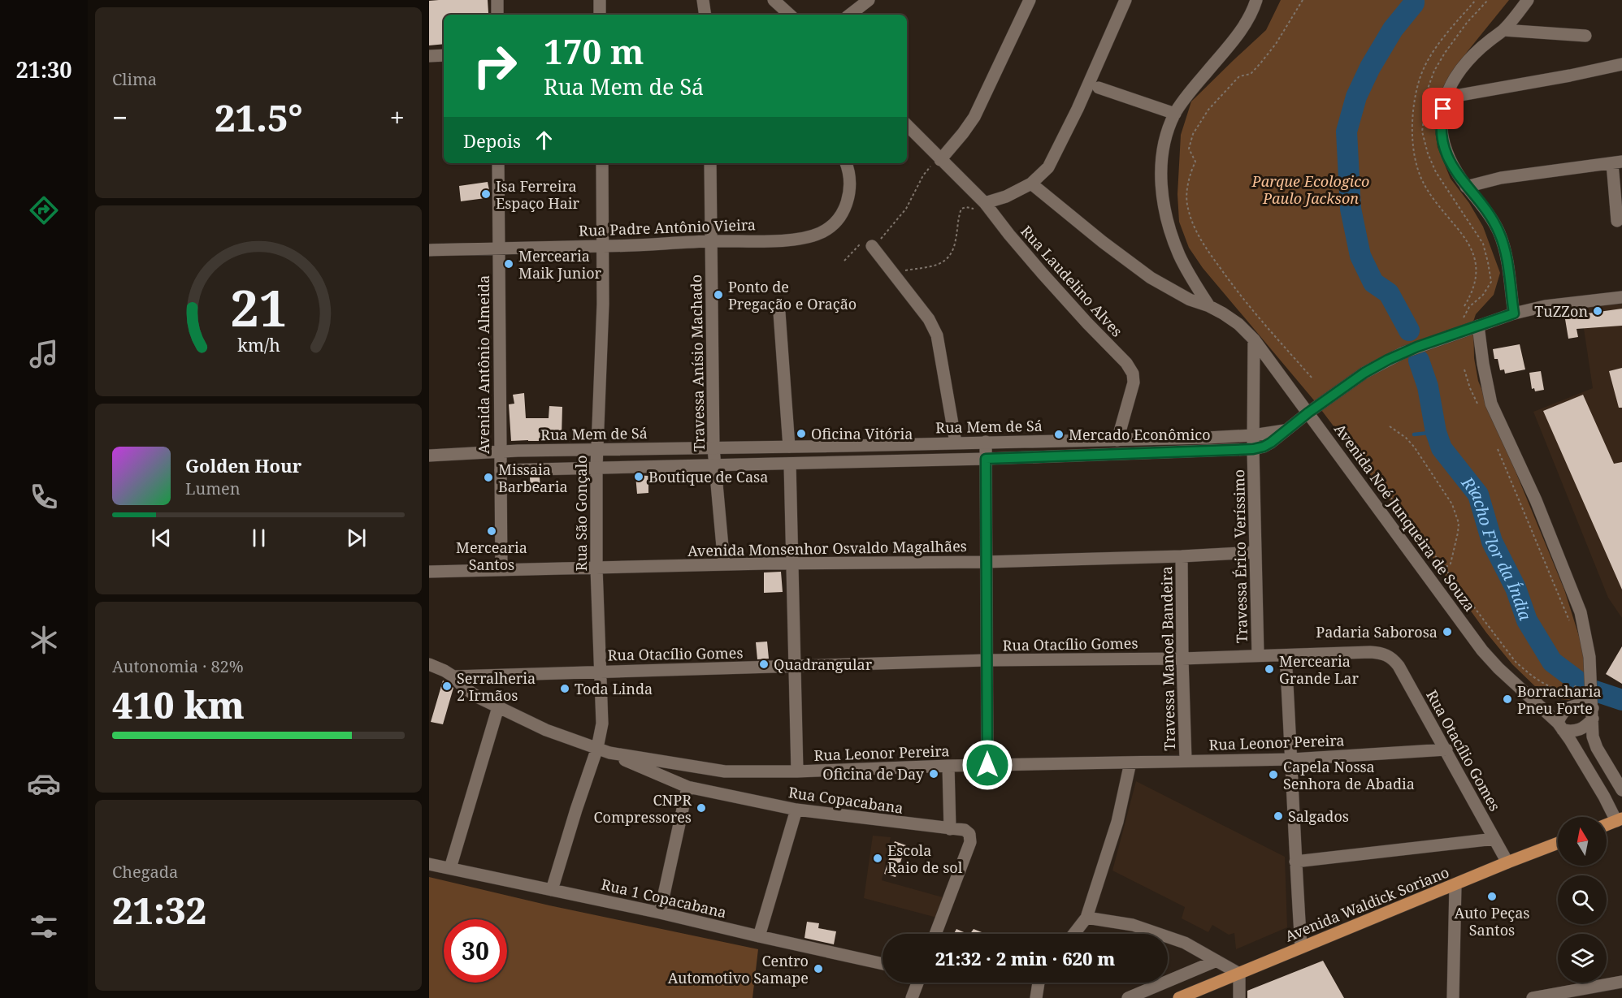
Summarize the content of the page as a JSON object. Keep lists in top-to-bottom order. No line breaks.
{"streets":{"main road":["Avenida Waldick Soriano"],"street":["Rua Padre Antônio Vieira","Rua Laudelino Alves","Travessa Anísio Machado","Avenida Antônio Almeida","Rua Mem de Sá","Rua São Gonçalo","Avenida Noé Junqueira de Souza","Avenida Monsenhor Osvaldo Magalhães","Travessa Érico Veríssimo","Rua Otacílio Gomes","Travessa Manoel Bandeira","Rua Leonor Pereira","Rua Copacabana","Rua 1 Copacabana"]},"crossings":[["Rua Padre Antônio Vieira","Travessa Anísio Machado"],["Rua Padre Antônio Vieira","Avenida Antônio Almeida"],["Rua Padre Antônio Vieira","Rua São Gonçalo"],["Rua Laudelino Alves","Rua Mem de Sá"],["Travessa Anísio Machado","Rua Mem de Sá"],["Travessa Anísio Machado","Avenida Monsenhor Osvaldo Magalhães"],["Avenida Antônio Almeida","Rua Mem de Sá"],["Avenida Antônio Almeida","Avenida Monsenhor Osvaldo Magalhães"],["Rua Mem de Sá","Rua São Gonçalo"],["Rua Mem de Sá","Travessa Érico Veríssimo"],["Rua São Gonçalo","Avenida Monsenhor Osvaldo Magalhães"],["Rua São Gonçalo","Rua Otacílio Gomes"],["Rua São Gonçalo","Rua Leonor Pereira"],["Rua São Gonçalo","Rua 1 Copacabana"],["Avenida Noé Junqueira de Souza","Travessa Érico Veríssimo"],["Avenida Monsenhor Osvaldo Magalhães","Travessa Érico Veríssimo"],["Avenida Monsenhor Osvaldo Magalhães","Travessa Manoel Bandeira"],["Travessa Érico Veríssimo","Rua Otacílio Gomes"],["Rua Otacílio Gomes","Travessa Manoel Bandeira"],["Rua Otacílio Gomes","Rua Leonor Pereira"],["Rua Otacílio Gomes","Avenida Waldick Soriano"],["Travessa Manoel Bandeira","Rua Leonor Pereira"],["Rua Leonor Pereira","Rua Copacabana"]],"water":["Riacho Flor da Índia"],"parks":["Parque Ecologico Paulo Jackson"],"places":["Isa Ferreira Espaço Hair","Mercearia Maik Junior","Ponto de Pregação e Oração","TuZZon","Oficina Vitória","Mercado Econômico","Boutique de Casa","Missaia Barbearia","Mercearia Santos","Padaria Saborosa","Quadrangular","Mercearia Grande Lar","Serralheria 2 Irmãos","Toda Linda","Borracharia Pneu Forte","Oficina de Day","Capela Nossa Senhora de Abadia","CNPR Compressores","Salgados","Escola Raio de sol","Auto Peças Santos","Centro Automotivo Samape"],"north":"top","page":{"tabs":"21:30","tile":["Clima",["Autonomia · 82%","410 km"],["Chegada","21:32"]],"turn":["170 m","Rua Mem de Sá"],"heat":["−","21.5°","+"],"then":"Depois","song":["Golden Hour","Lumen"],"limit":"30","trip":"21:32 · 2 min · 620 m","gauge":["21","km/h"]}}
